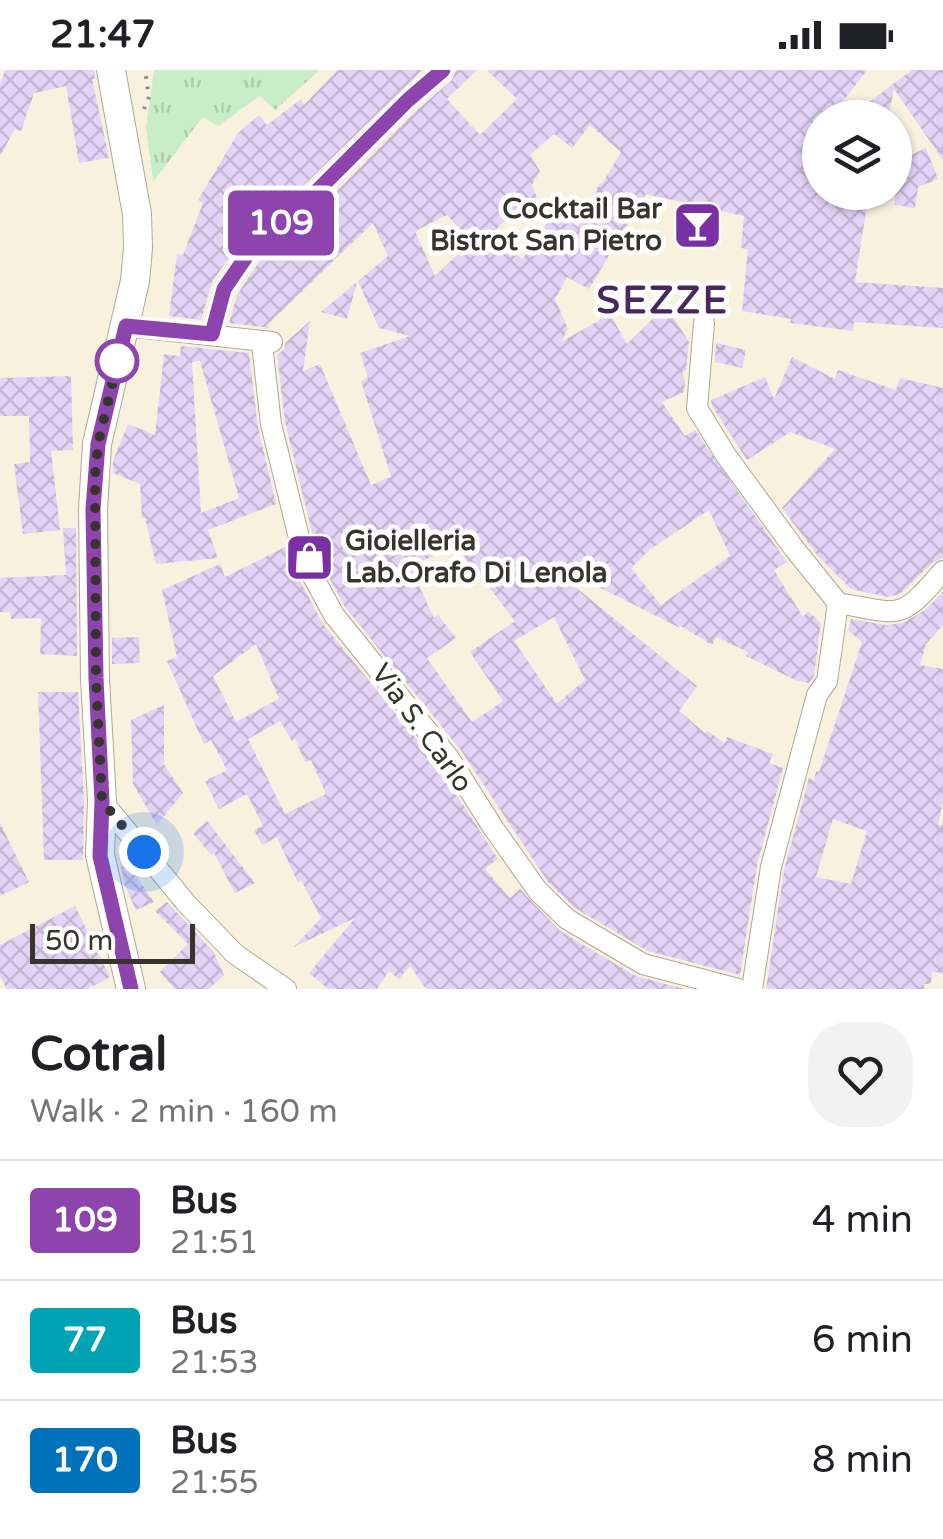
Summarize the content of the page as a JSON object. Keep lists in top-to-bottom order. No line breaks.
{"streets":{"street":["Via S. Carlo"]},"districts":["SEZZE"],"places":{"bar":["Cocktail Bar Bistrot San Pietro"],"shop":["Gioielleria Lab.Orafo Di Lenola"]},"lines":["bus line 109"],"scale_bar":"50 m","page":{"status":"21:47","on_map":"109","scale":"50 m","heading":["Cotral","Walk · 2 min · 160 m"],"list":[{"mark":"109","name":"Bus","note":"21:51","value":"4 min"},{"mark":"77","name":"Bus","note":"21:53","value":"6 min"},{"mark":"170","name":"Bus","note":"21:55","value":"8 min"}]}}
